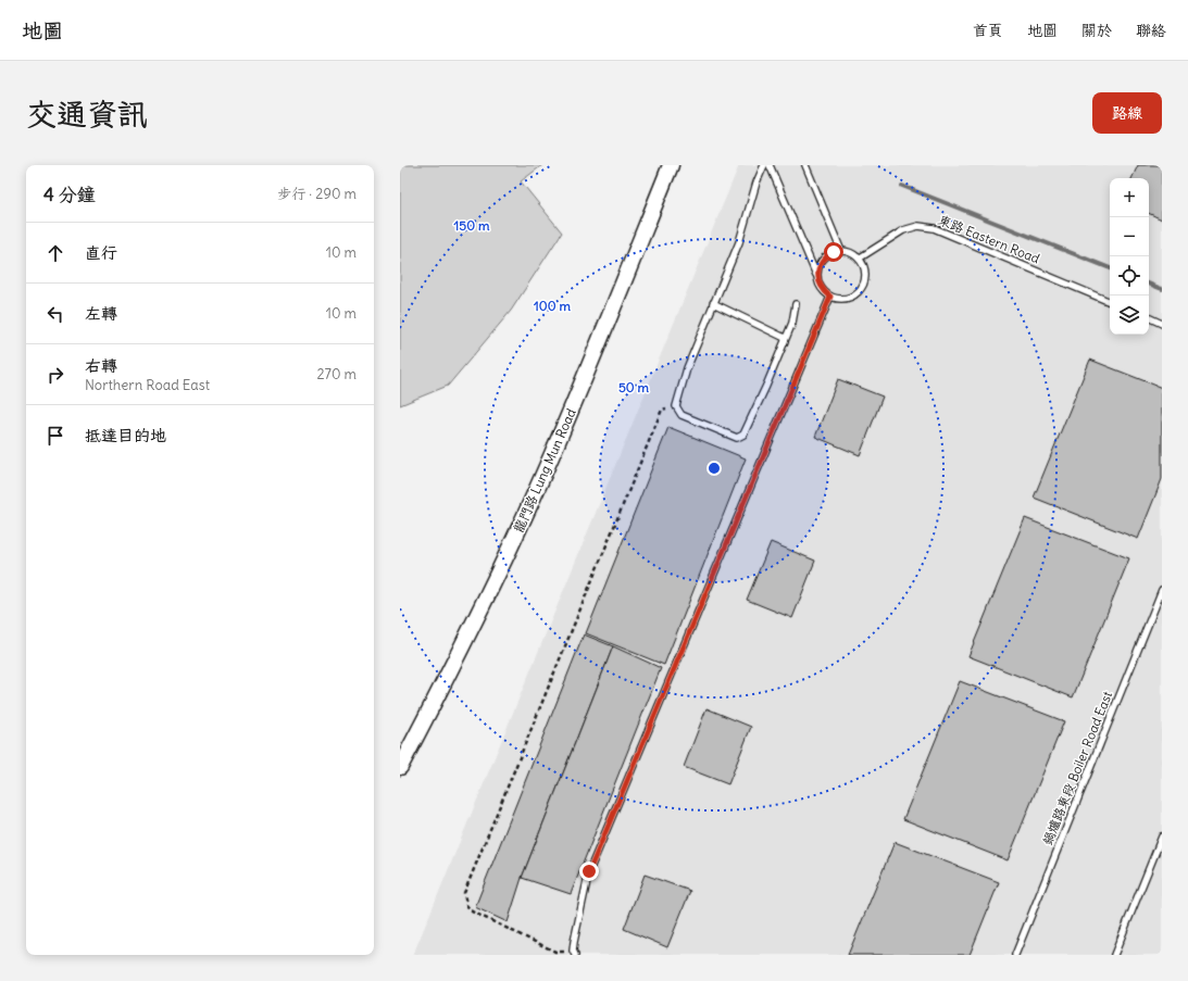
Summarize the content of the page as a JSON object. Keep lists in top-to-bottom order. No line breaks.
{"streets":{"street":["龍門路 Lung Mun Road"],"lane":["東路 Eastern Road","鍋爐路東段 Boiler Road East"]},"page":{"header":"地圖","nav":["首頁","地圖","關於","聯絡"],"buttons":"路線","title":"交通資訊","heading":["4 分鐘","步行 · 290 m"],"map_buttons":["+","−"],"list":[["直行","10 m"],["左轉","10 m"],["右轉","Northern Road East","270 m"],"抵達目的地"]},"rings":["150 m","100 m","50 m"]}
